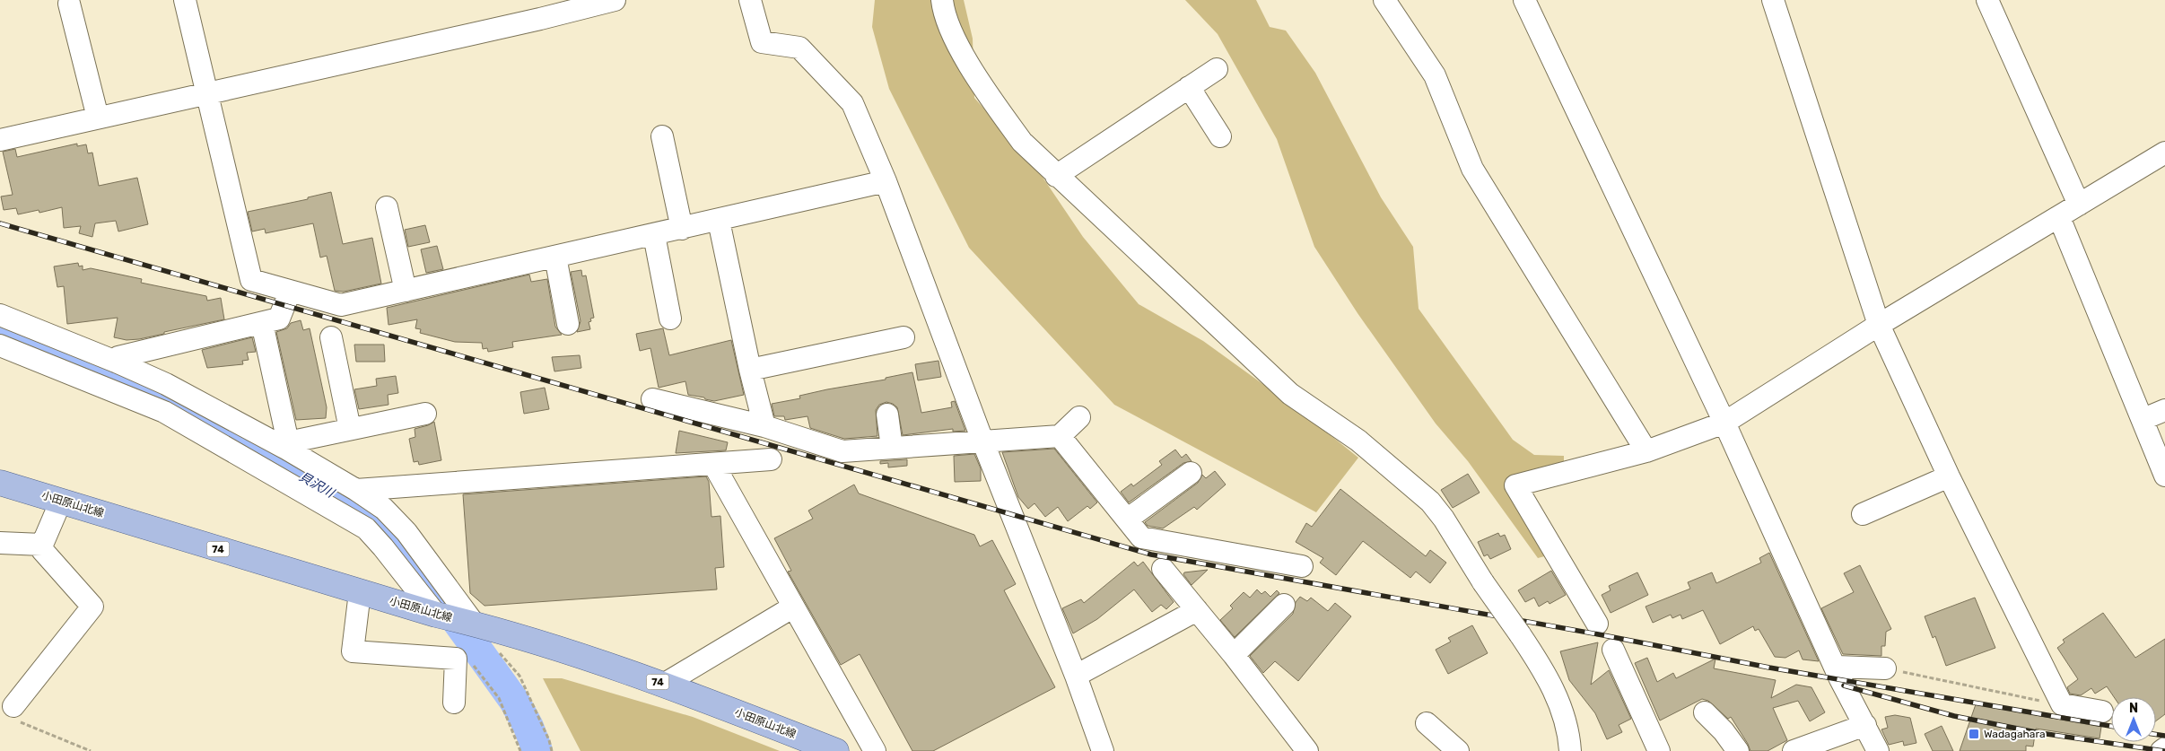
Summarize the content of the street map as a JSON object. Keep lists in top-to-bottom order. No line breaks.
{"streets":{"main road":["小田原山北線","74"]},"water":["貝沢川"],"places":{"transit":["Wadagahara"]},"north":"top"}
